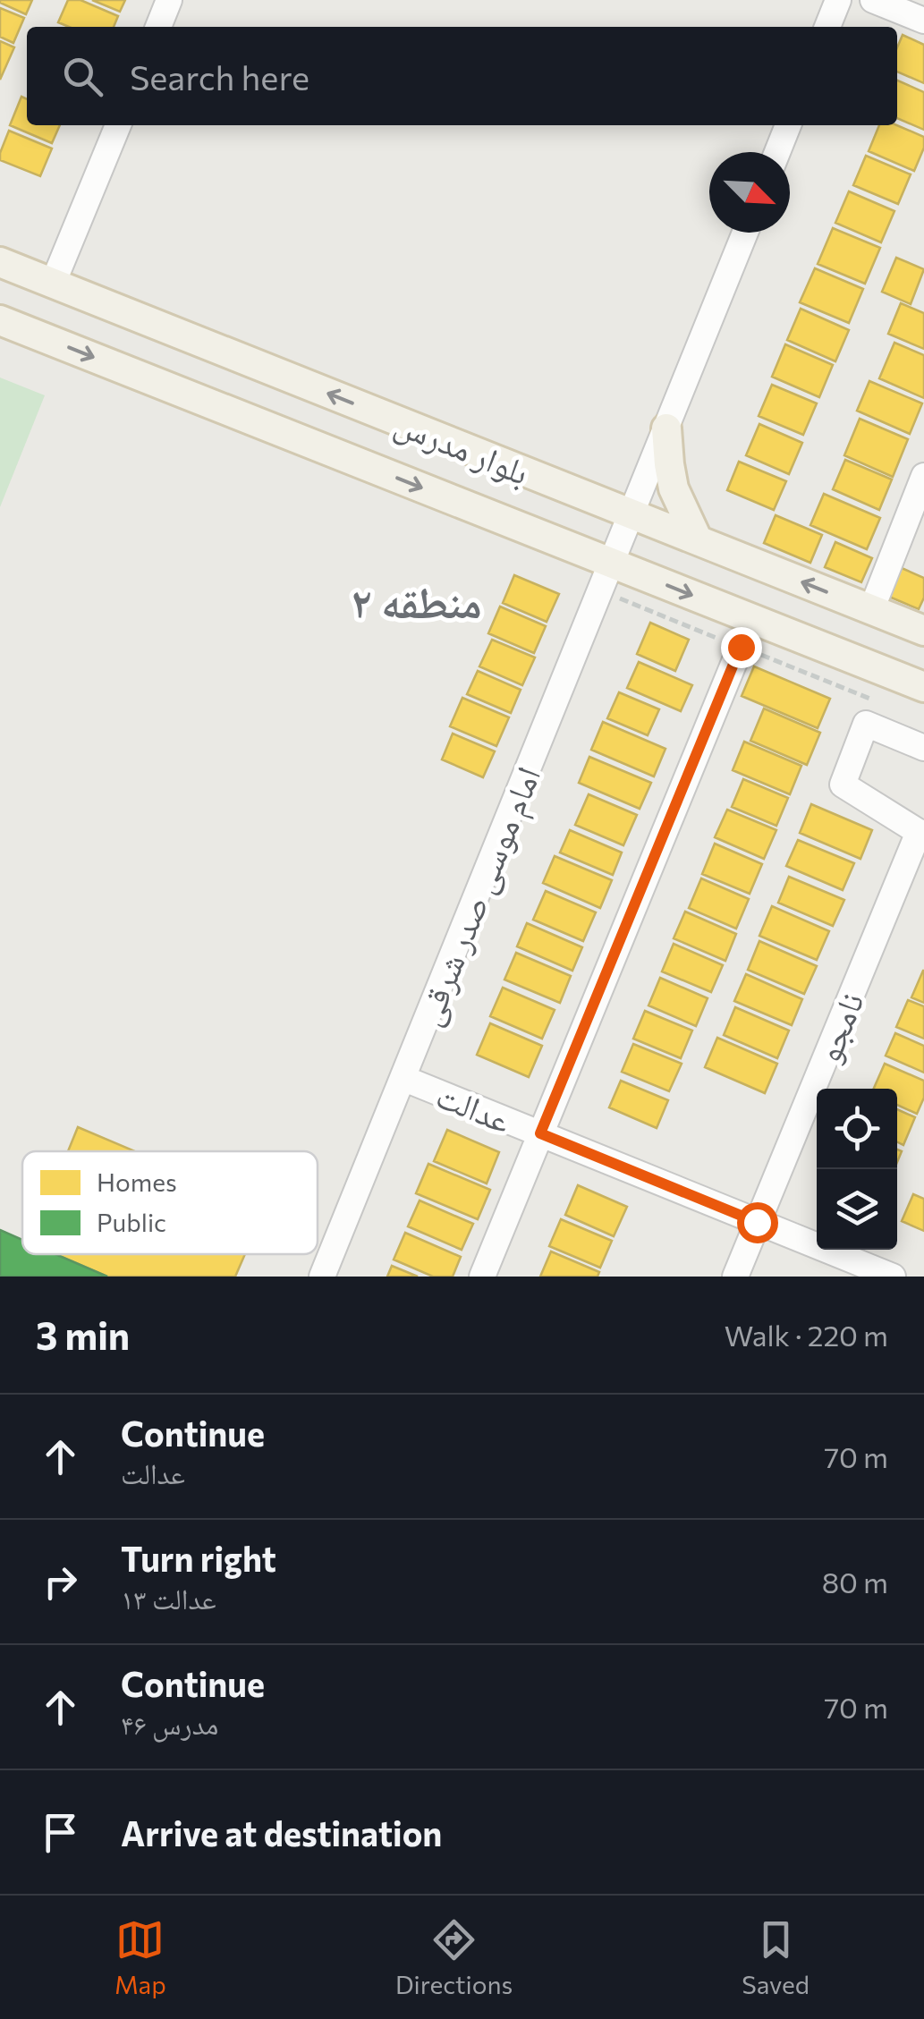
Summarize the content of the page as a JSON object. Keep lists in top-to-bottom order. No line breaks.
{"streets":{"main road":["بلوار مدرس"],"street":["امام موسی صدر شرقی","نامجو","عدالت"]},"crossings":[["بلوار مدرس","امام موسی صدر شرقی"],["امام موسی صدر شرقی","عدالت"],["نامجو","عدالت"]],"districts":["منطقه ۲"],"legend":["Homes","Public"],"north":"bottom right","page":{"search":"Search here","heading":["3 min","Walk · 220 m"],"list":[["Continue","عدالت","70 m"],["Turn right","عدالت ۱۳","80 m"],["Continue","مدرس ۴۶","70 m"],"Arrive at destination"],"nav":["Map","Directions","Saved"]}}
